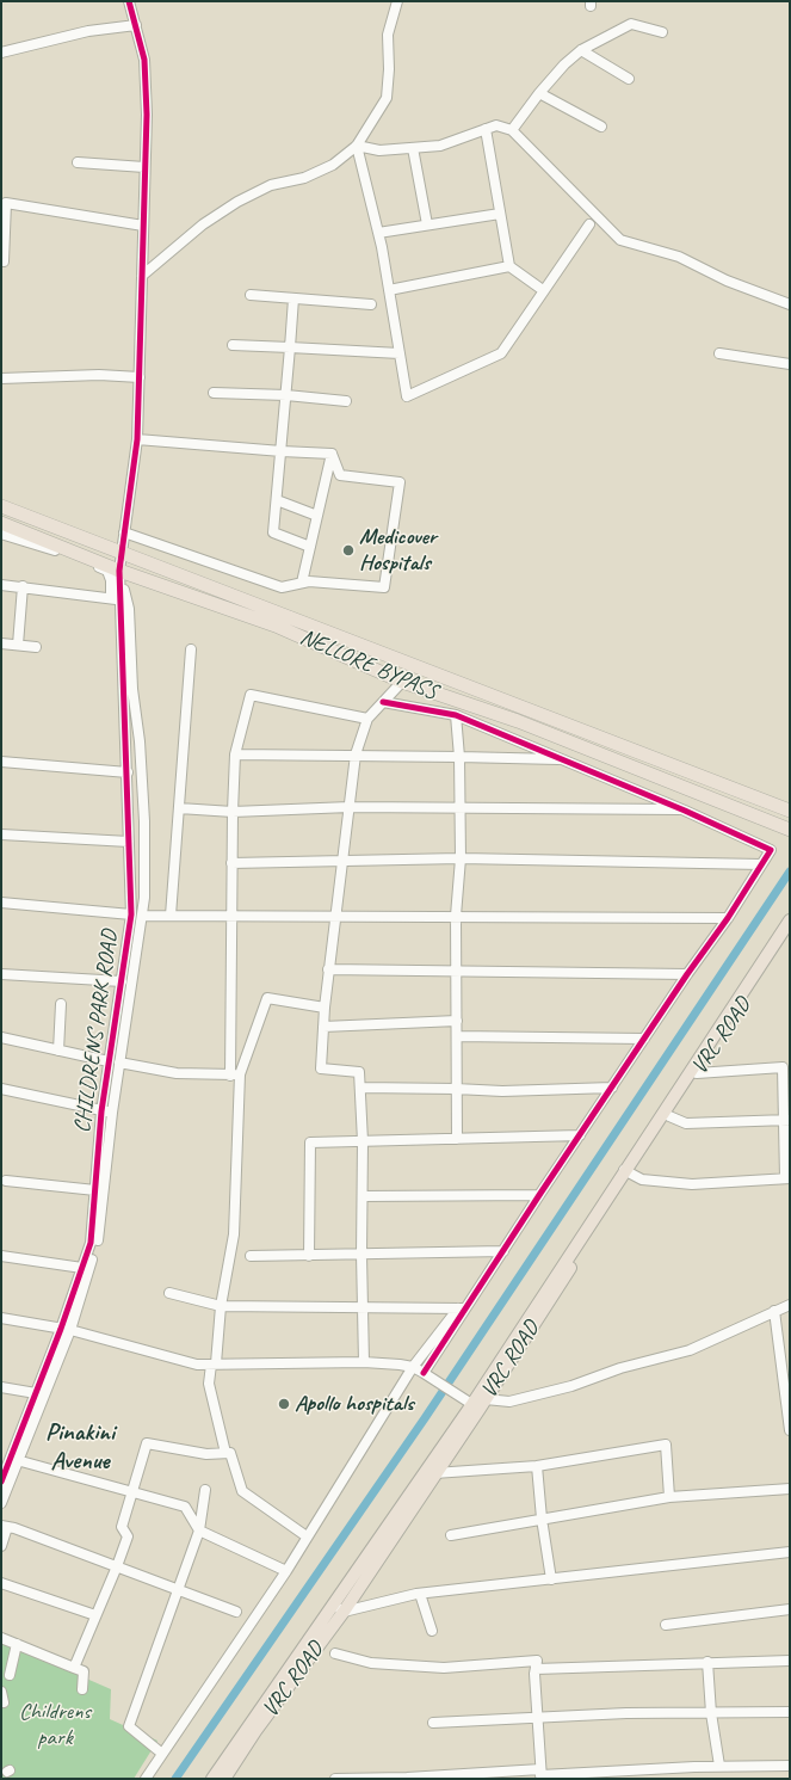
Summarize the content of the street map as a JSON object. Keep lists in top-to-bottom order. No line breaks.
{"streets":{"highway":["NELLORE BYPASS"],"main road":["VRC ROAD"],"street":["CHILDRENS PARK ROAD"]},"crossings":[["NELLORE BYPASS","CHILDRENS PARK ROAD"]],"districts":["Pinakini Avenue"],"parks":["Childrens park"],"places":["Medicover Hospitals","Apollo hospitals"]}
